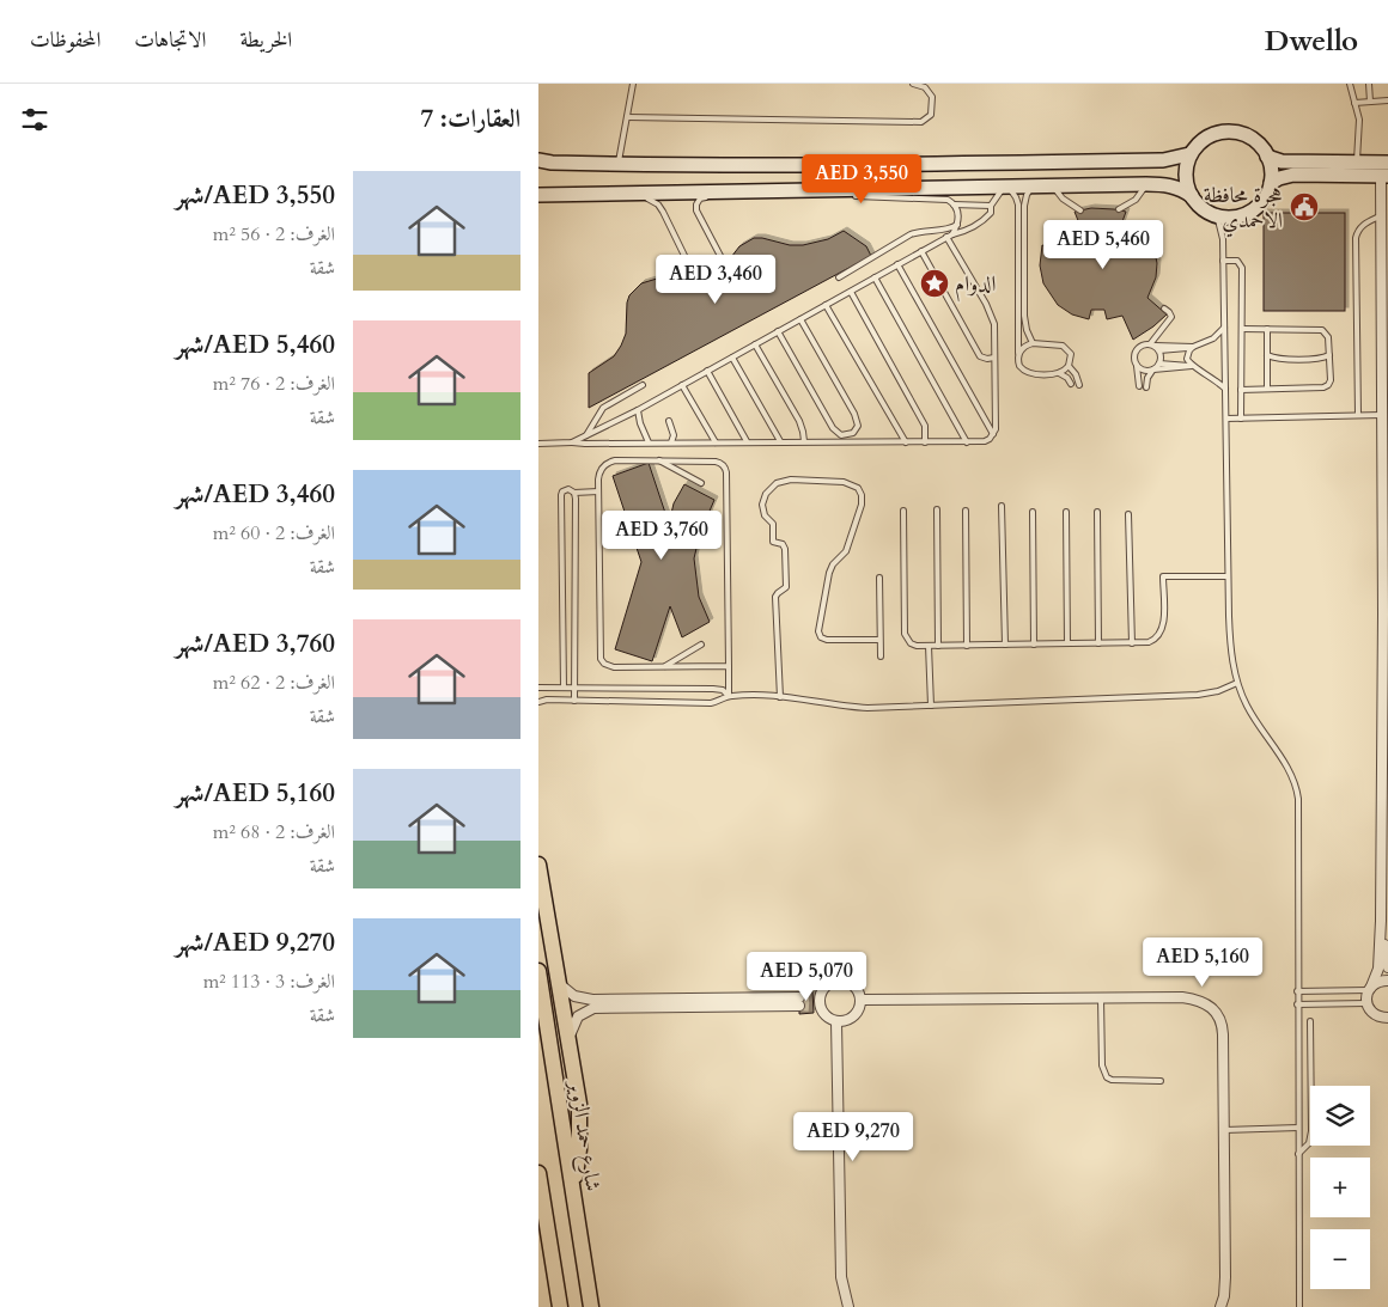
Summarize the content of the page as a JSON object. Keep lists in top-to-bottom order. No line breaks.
{"streets":{"main road":["شارع حمد الزوير"]},"places":{"public building":["هجرة محافظة الاحمدي"],"place":["الدوام"]},"page":{"header":"Dwello","nav":["الخريطة","الاتجاهات","المحفوظات"],"heading":"العقارات: 7","price":["AED 3,550","AED 5,460","AED 3,460","AED 3,760","AED 5,160","AED 5,070","AED 9,270"],"list":[{"name":"AED 3,550/شهر","note":"الغرف: 2 · 56 m² · شقة"},{"name":"AED 5,460/شهر","note":"الغرف: 2 · 76 m² · شقة"},{"name":"AED 3,460/شهر","note":"الغرف: 2 · 60 m² · شقة"},{"name":"AED 3,760/شهر","note":"الغرف: 2 · 62 m² · شقة"},{"name":"AED 5,160/شهر","note":"الغرف: 2 · 68 m² · شقة"},{"name":"AED 9,270/شهر","note":"الغرف: 3 · 113 m² · شقة"}],"map_buttons":["+","−"]}}
